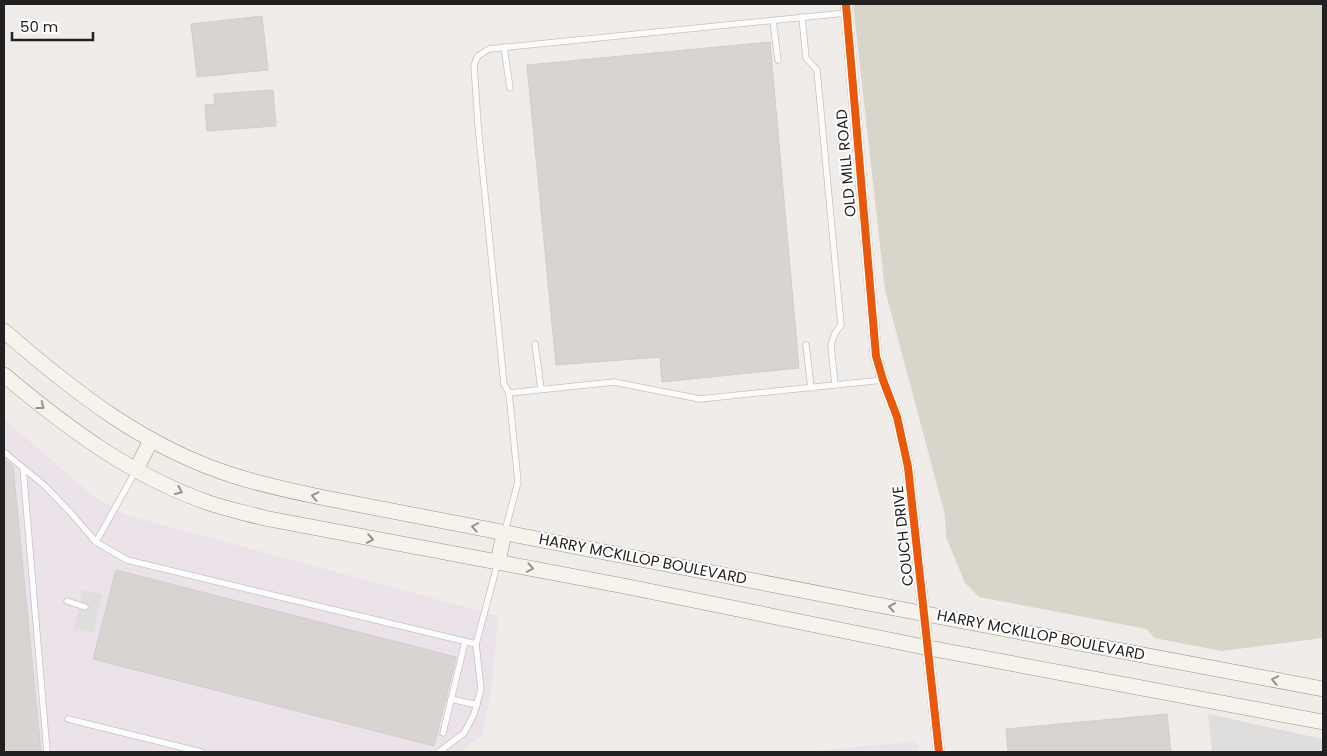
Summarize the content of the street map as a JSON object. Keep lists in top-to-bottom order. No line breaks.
{"streets":{"main road":["HARRY MCKILLOP BOULEVARD"],"street":["OLD MILL ROAD","COUCH DRIVE"]},"crossings":[["OLD MILL ROAD","COUCH DRIVE"],["COUCH DRIVE","HARRY MCKILLOP BOULEVARD"]],"scale_bar":"50 m"}
